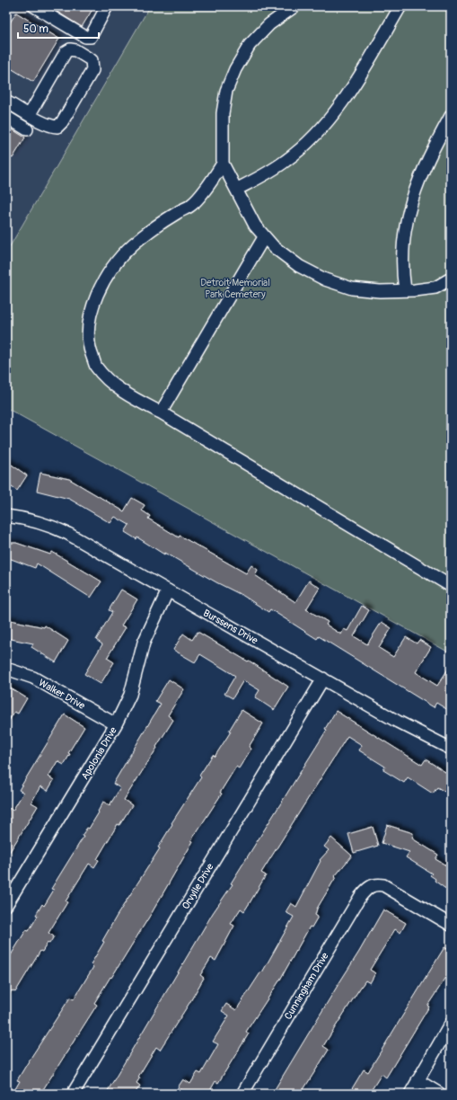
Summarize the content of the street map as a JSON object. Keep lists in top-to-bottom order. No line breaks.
{"streets":{"street":["Burssens Drive","Walker Drive","Apolonia Drive","Orvylle Drive","Cunningham Drive"]},"crossings":[["Burssens Drive","Apolonia Drive"],["Burssens Drive","Orvylle Drive"],["Walker Drive","Apolonia Drive"]],"parks":["Detroit Memorial Park Cemetery"],"scale_bar":"50 m"}
